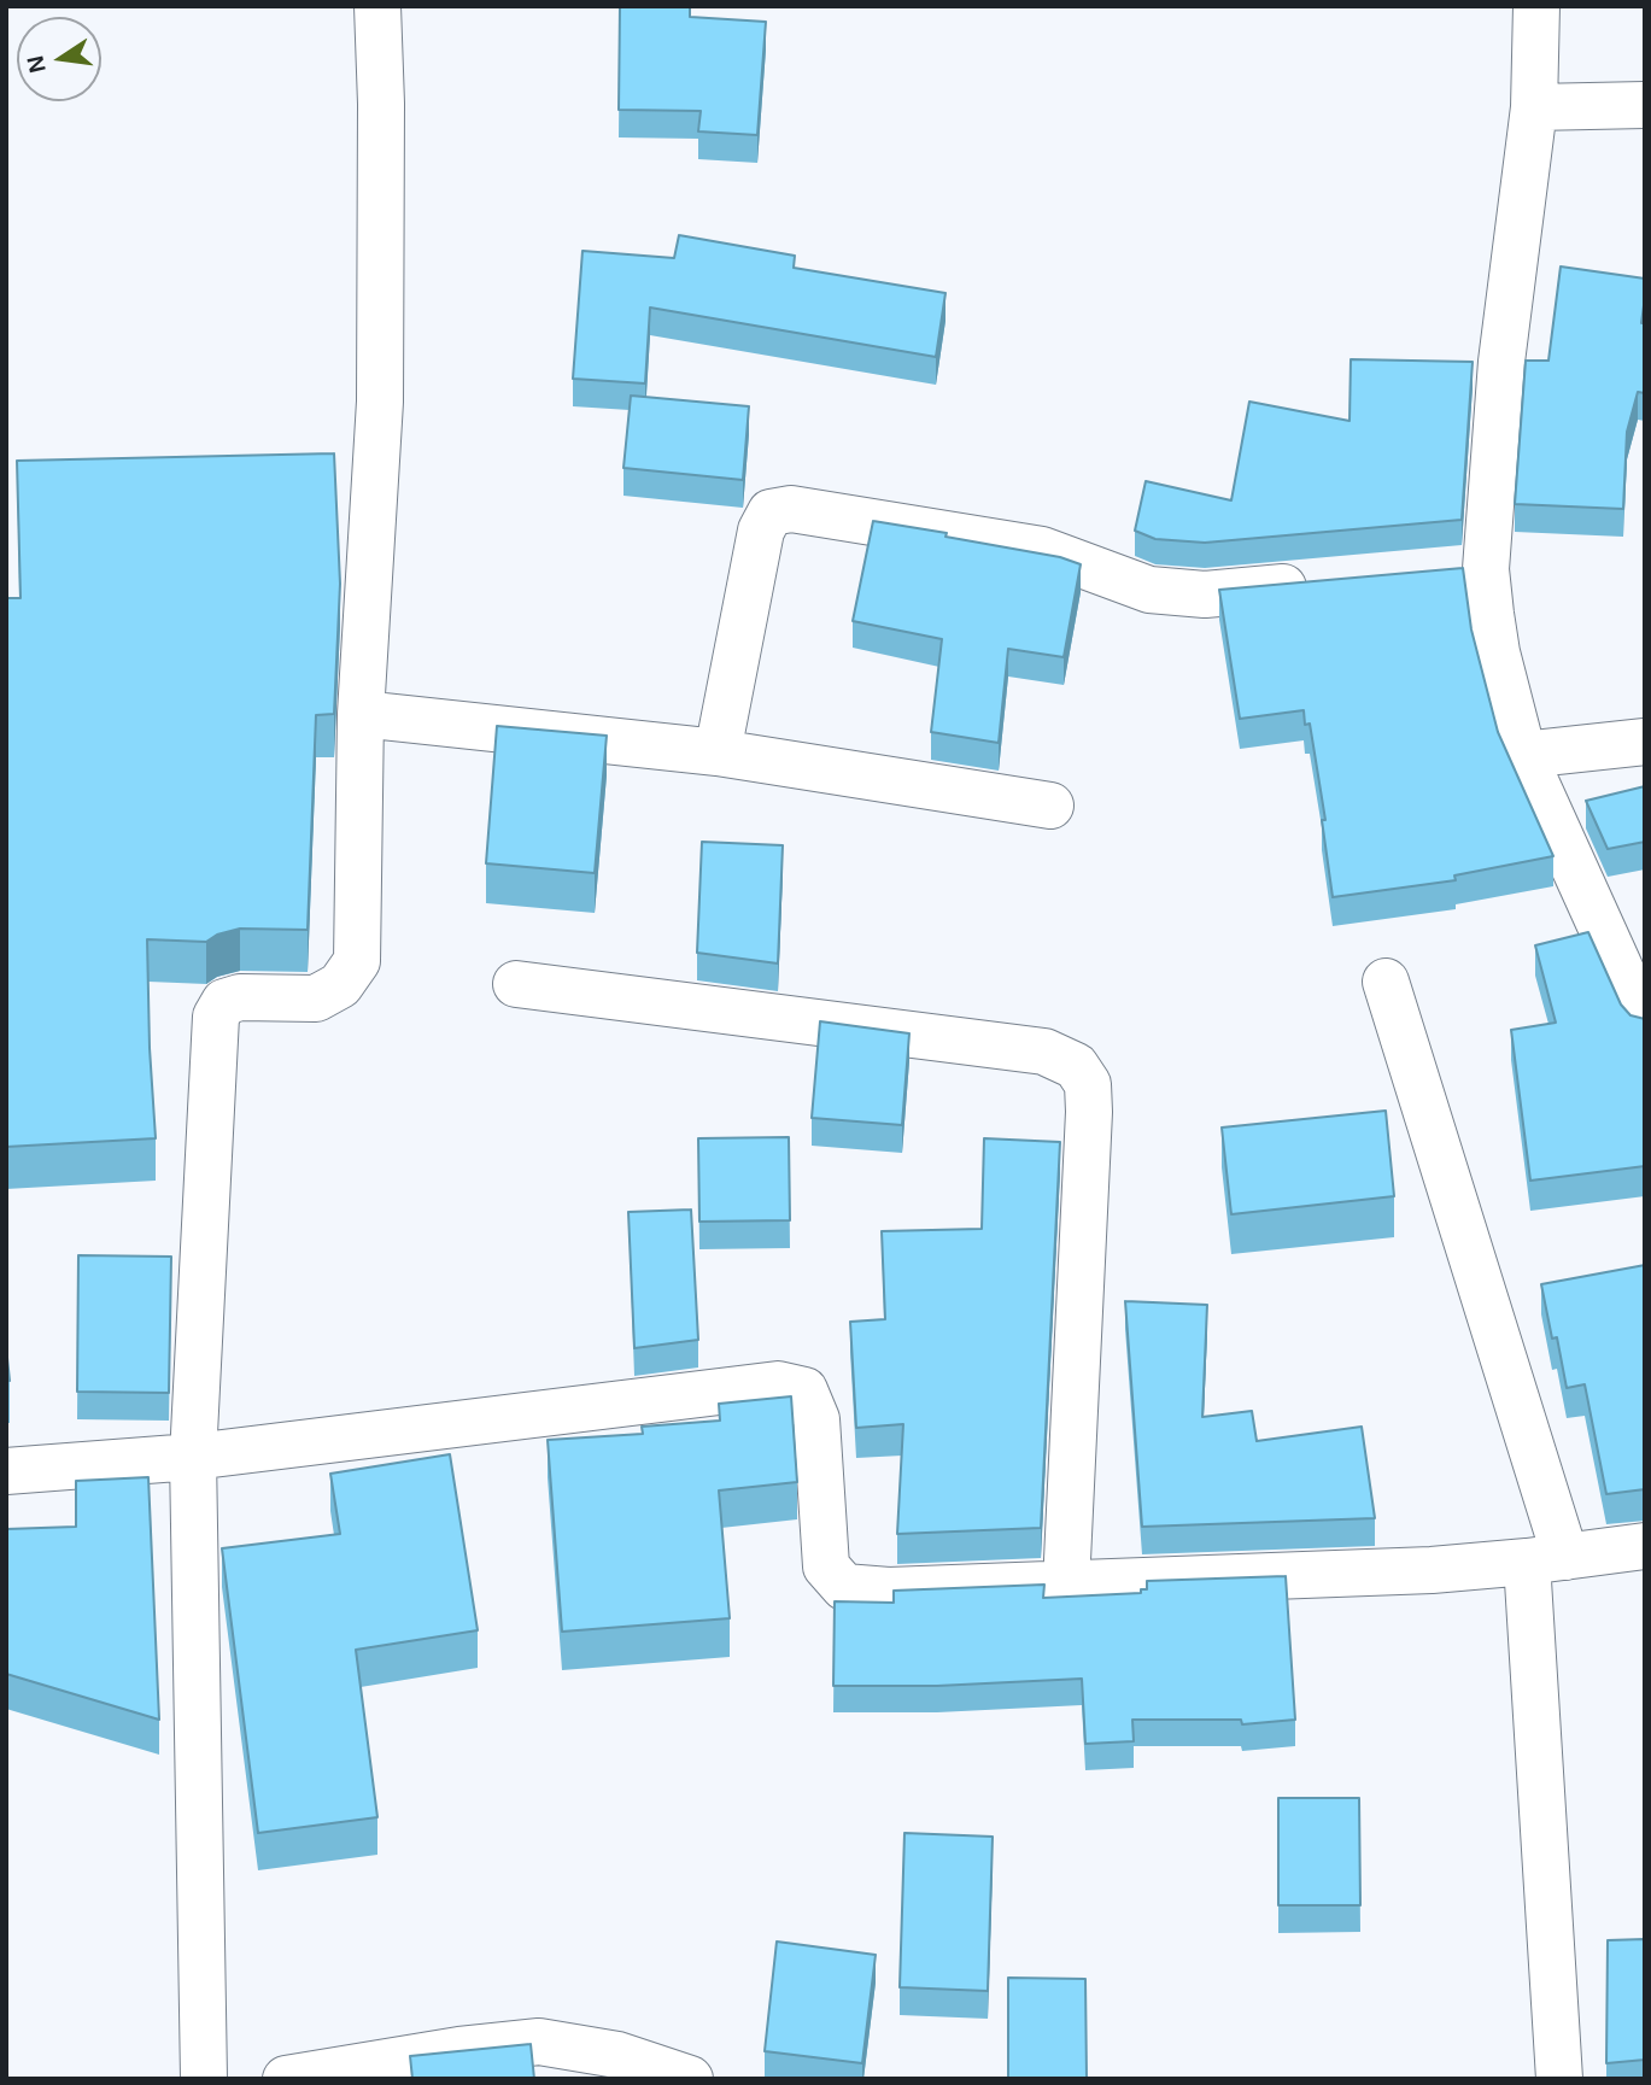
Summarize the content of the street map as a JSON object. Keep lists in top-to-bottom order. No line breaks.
{"north":"left"}
